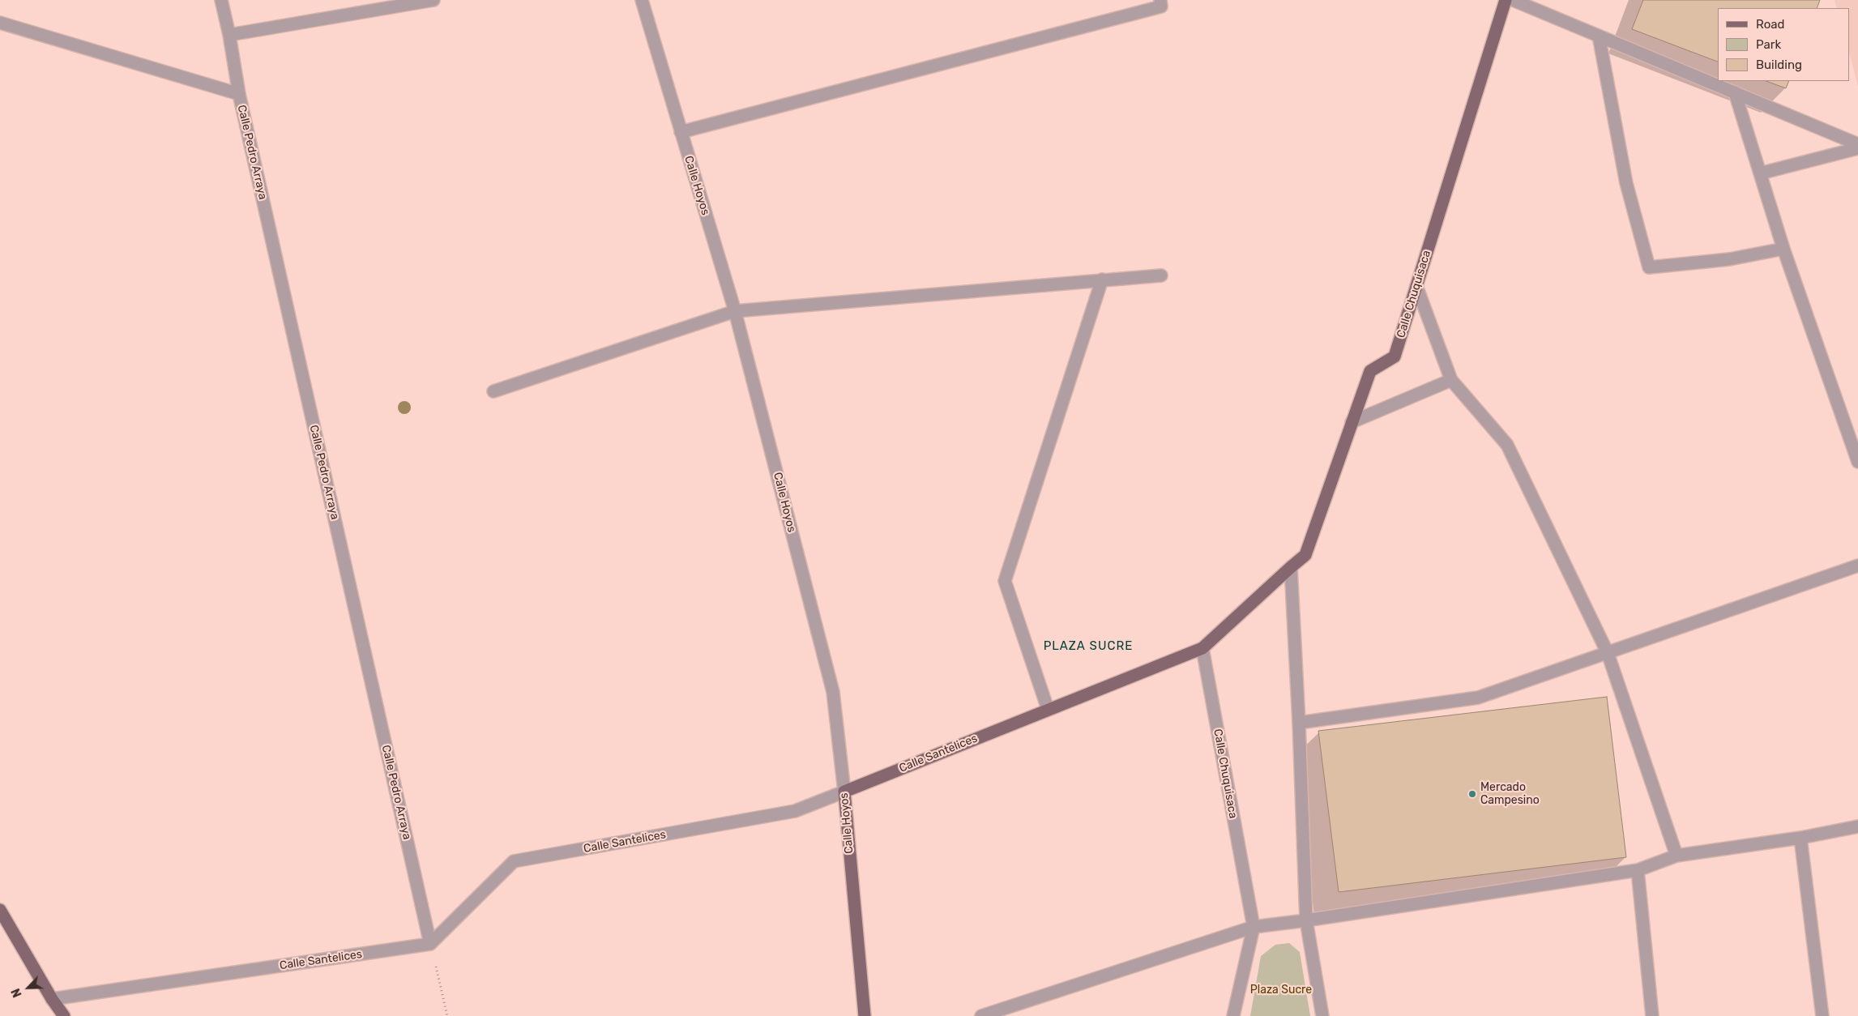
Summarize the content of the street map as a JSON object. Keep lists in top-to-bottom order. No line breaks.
{"streets":{"main road":["Calle Hoyos","Calle Chuquisaca","Calle Santelices"],"street":["Calle Pedro Arraya"]},"crossings":[["Calle Pedro Arraya","Calle Santelices"],["Calle Hoyos","Calle Santelices"],["Calle Chuquisaca","Calle Santelices"]],"districts":["PLAZA SUCRE"],"parks":["Plaza Sucre"],"places":["Mercado Campesino"],"legend":["Road","Park","Building"],"north":"bottom left"}
